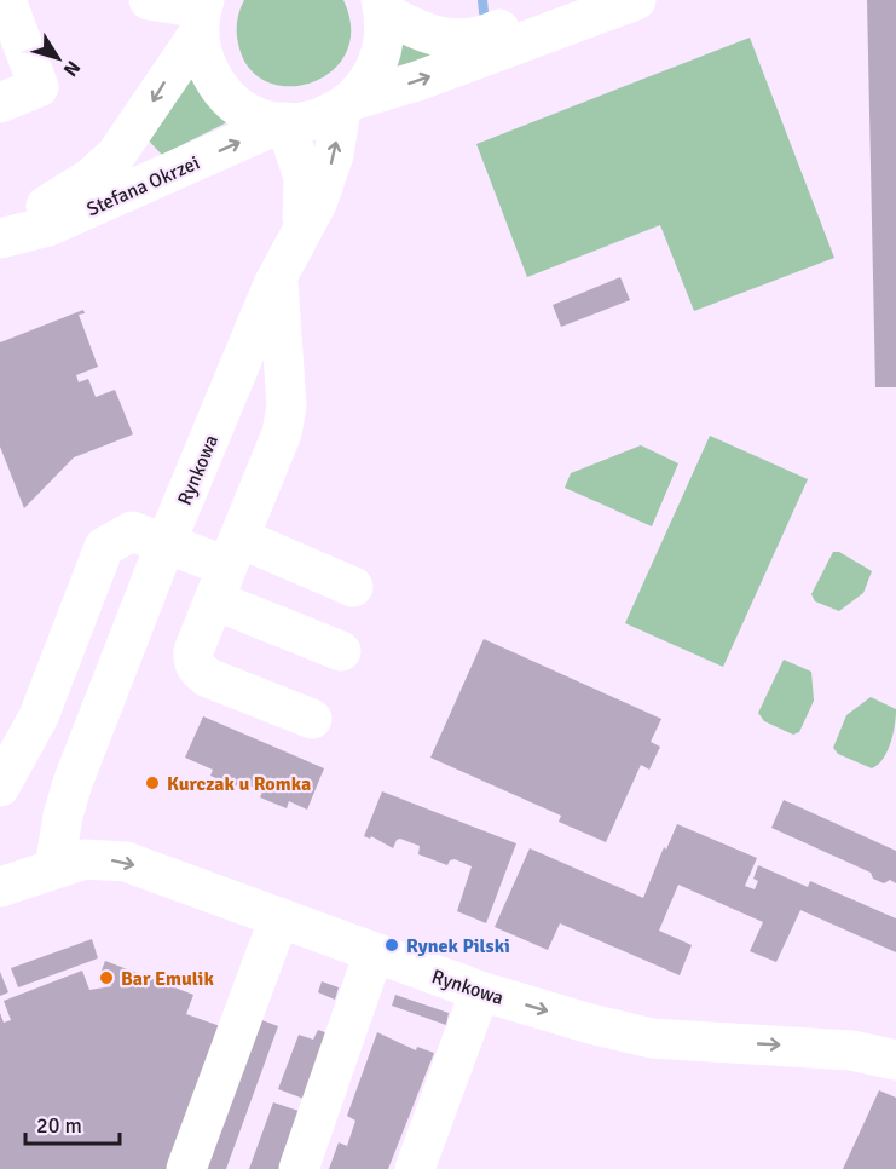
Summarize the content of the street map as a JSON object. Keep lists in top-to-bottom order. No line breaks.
{"streets":{"street":["Stefana Okrzei","Rynkowa"]},"crossings":[["Stefana Okrzei","Rynkowa"]],"places":["Kurczak u Romka","Rynek Pilski","Bar Emulik"],"scale_bar":"20 m","north":"bottom right"}
